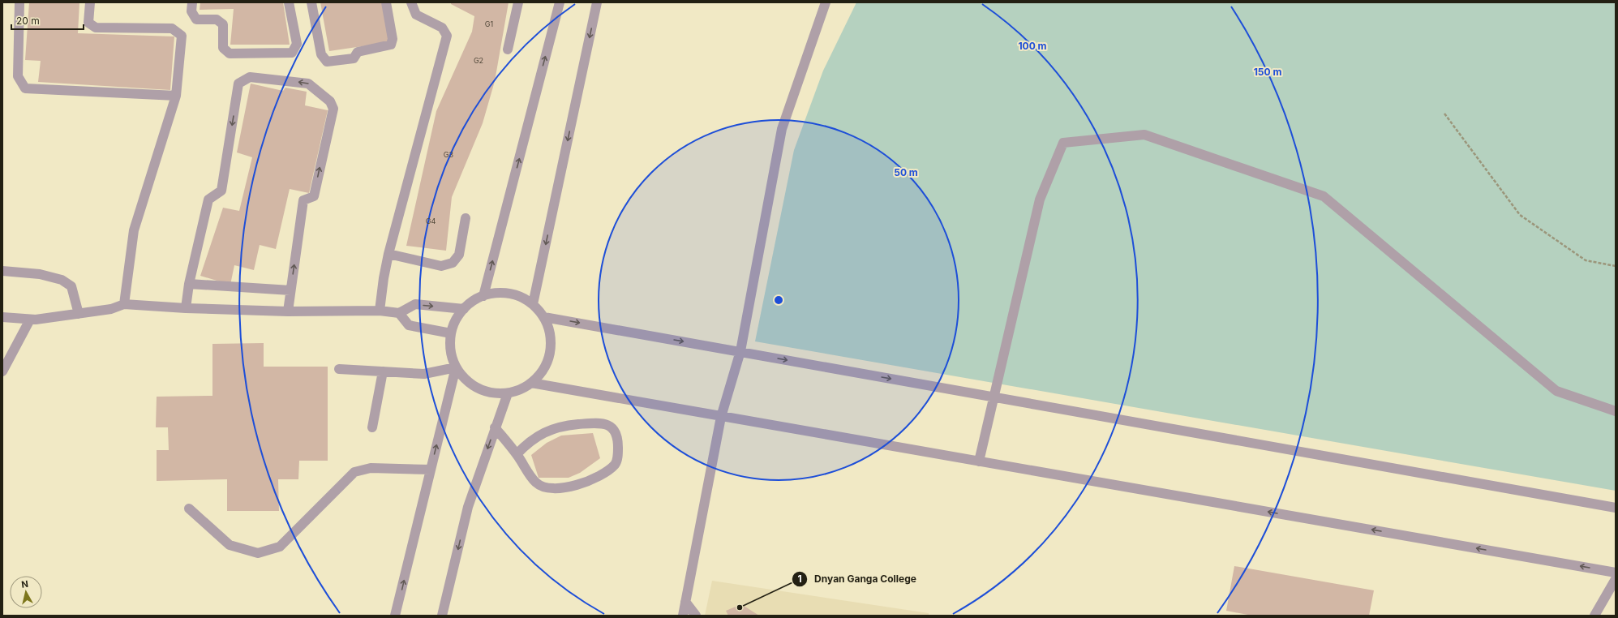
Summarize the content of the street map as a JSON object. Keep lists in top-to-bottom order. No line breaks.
{"places":["Dnyan Ganga College"],"house_numbers":["G1","G2","G3","G4"],"scale_bar":"20 m","north":"top","rings":["100 m","150 m","50 m"]}
